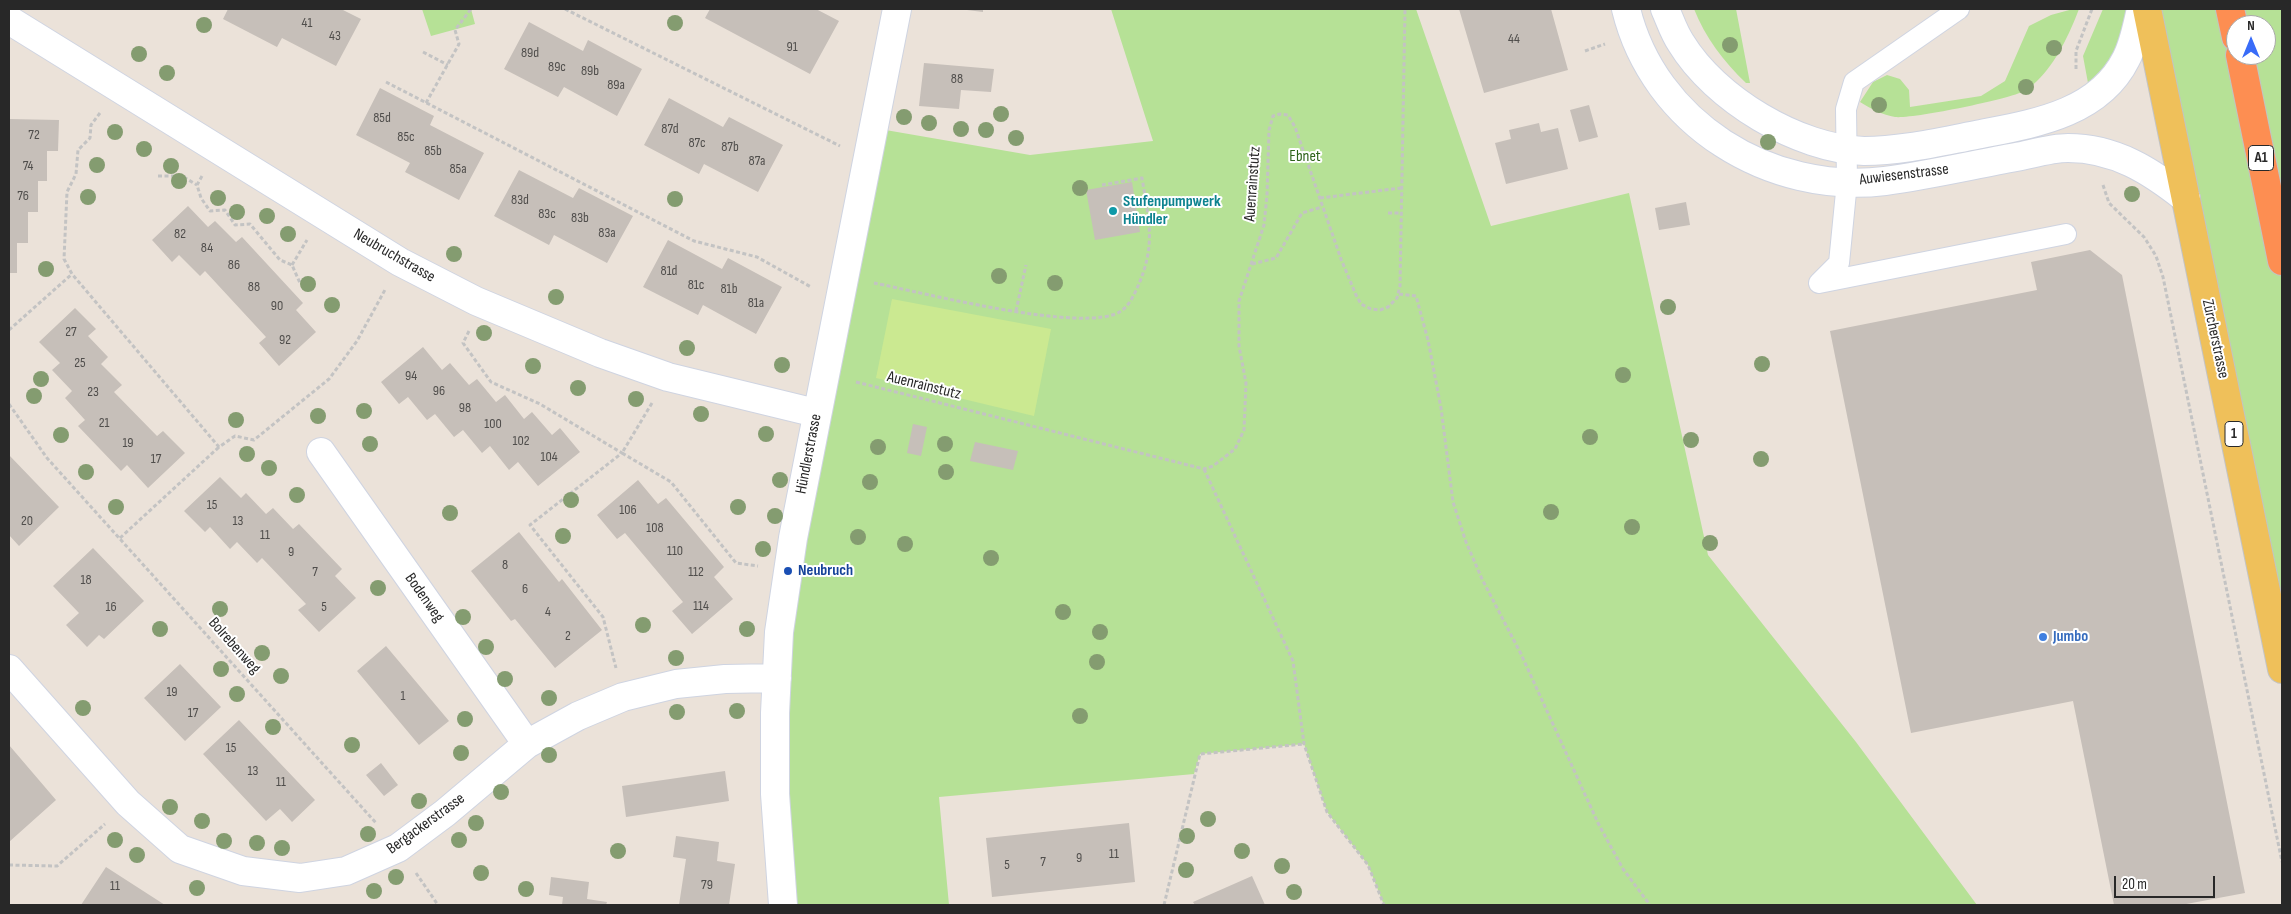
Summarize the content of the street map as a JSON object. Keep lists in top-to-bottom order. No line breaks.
{"streets":{"highway":["A1"],"main road":["Zürcherstrasse","1"],"street":["Auwiesenstrasse","Neubruchstrasse","Hündlerstrasse","Bodenweg","Bergackerstrasse"],"path":["Auenrainstutz","Bolrebenweg"]},"crossings":[["Auwiesenstrasse","Zürcherstrasse"],["Neubruchstrasse","Hündlerstrasse"],["Hündlerstrasse","Bergackerstrasse"],["Bodenweg","Bergackerstrasse"],["Bolrebenweg","Bergackerstrasse"]],"parks":["Ebnet"],"places":["Stufenpumpwerk Hündler","Neubruch","Jumbo"],"house_numbers":["41","43","44","91","89d","89c","89b","88","89a","85d","87d","72","85c","87c","87b","85b","87a","74","85a","76","83d","83c","83b","83a","82","84","86","81d","81c","88","81b","81a","90","27","92","25","94","96","23","98","21","100","102","19","104","17","15","106","20","13","108","11","110","9","8","7","112","18","6","114","16","5","4","2","19","1","17","15","13","11","11","9","7","5","79","11"],"scale_bar":"20 m","north":"top"}
